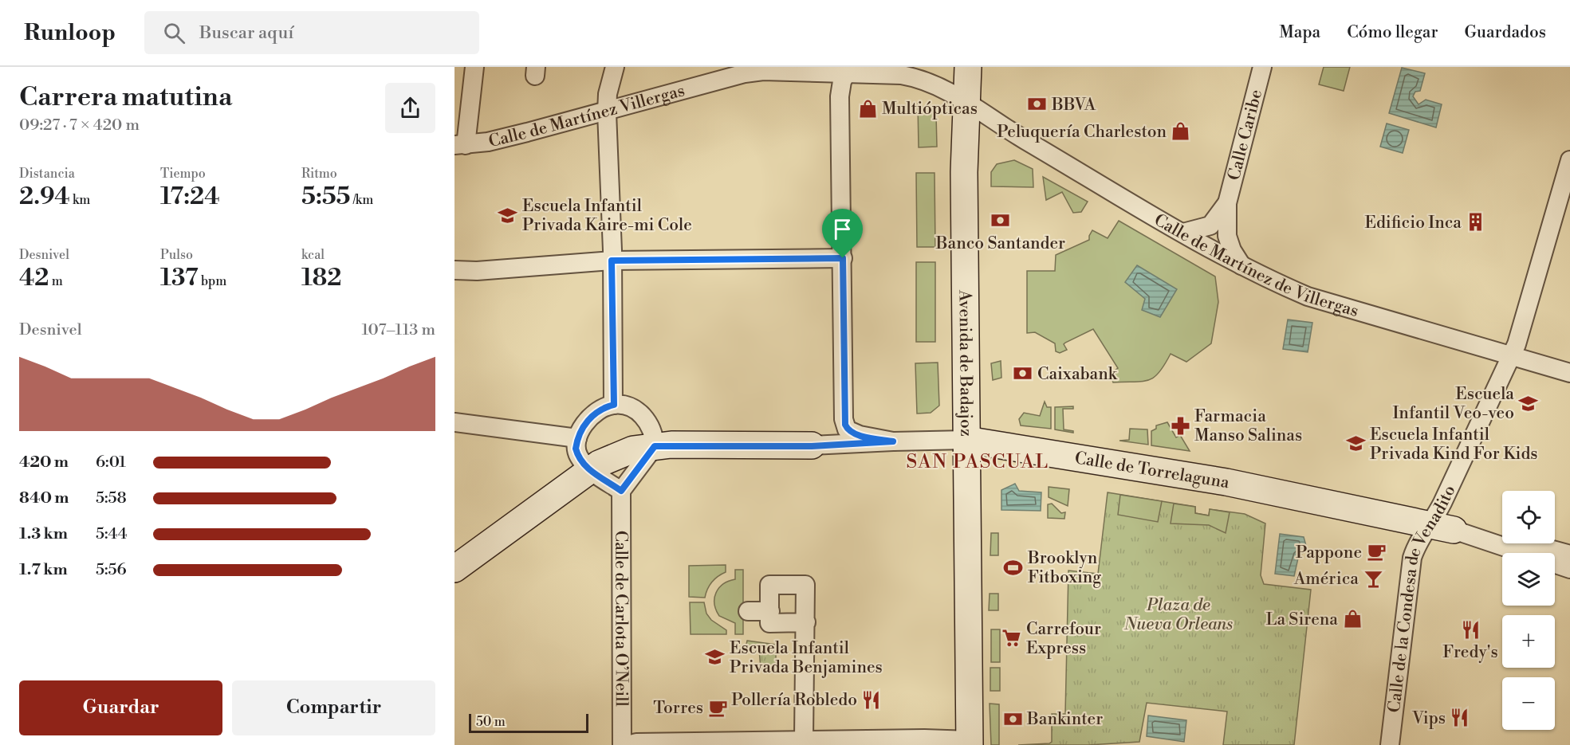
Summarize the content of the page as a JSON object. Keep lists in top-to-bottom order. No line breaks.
{"streets":{"street":["Calle de Martínez Villergas","Calle Caribe","Calle de Martínez de Villergas","Avenida de Badajoz","Calle de Torrelaguna","Calle de la Condesa de Venadito","Calle de Carlota O’Neill"]},"crossings":[["Calle de Martínez Villergas","Calle de Martínez de Villergas"],["Calle de Martínez Villergas","Avenida de Badajoz"],["Calle Caribe","Calle de Martínez de Villergas"],["Calle de Martínez de Villergas","Avenida de Badajoz"],["Calle de Martínez de Villergas","Calle de la Condesa de Venadito"],["Avenida de Badajoz","Calle de Torrelaguna"],["Calle de Torrelaguna","Calle de la Condesa de Venadito"]],"districts":["SAN PASCUAL"],"parks":["Plaza de Nueva Orleans"],"places":{"bank":["BBVA","Banco Santander","Caixabank","Bankinter"],"shop":["Multiópticas","Peluquería Charleston","La Sirena"],"school or university":["Escuela Infantil Privada Kaire-mi Cole","Escuela Infantil Veo-veo","Escuela Infantil Privada Kind For Kids","Escuela Infantil Privada Benjamines"],"building":["Edificio Inca"],"pharmacy":["Farmacia Manso Salinas"],"cafe":["Pappone","Torres"],"sports":["Brooklyn Fitboxing"],"bar":["América"],"restaurant":["Fredy's","Pollería Robledo","Vips"],"supermarket":["Carrefour Express"]},"scale_bar":"50 m","page":{"header":"Runloop","search":"Buscar aquí","nav":["Mapa","Cómo llegar","Guardados"],"heading":["Carrera matutina","09:27 · 7 × 420 m"],"stats":[["Distancia","2.94 km"],["Tiempo","17:24"],["Ritmo","5:55 /km"],["Desnivel","42 m"],["Pulso","137 bpm"],["kcal","182"]],"chart":["Desnivel","107–113 m"],"list":[{"name":"420 m","note":"6:01"},{"name":"840 m","note":"5:58"},{"name":"1.3 km","note":"5:44"},{"name":"1.7 km","note":"5:56"}],"map_buttons":["+","−"],"buttons":["Guardar","Compartir"],"scale":"50 m"}}
